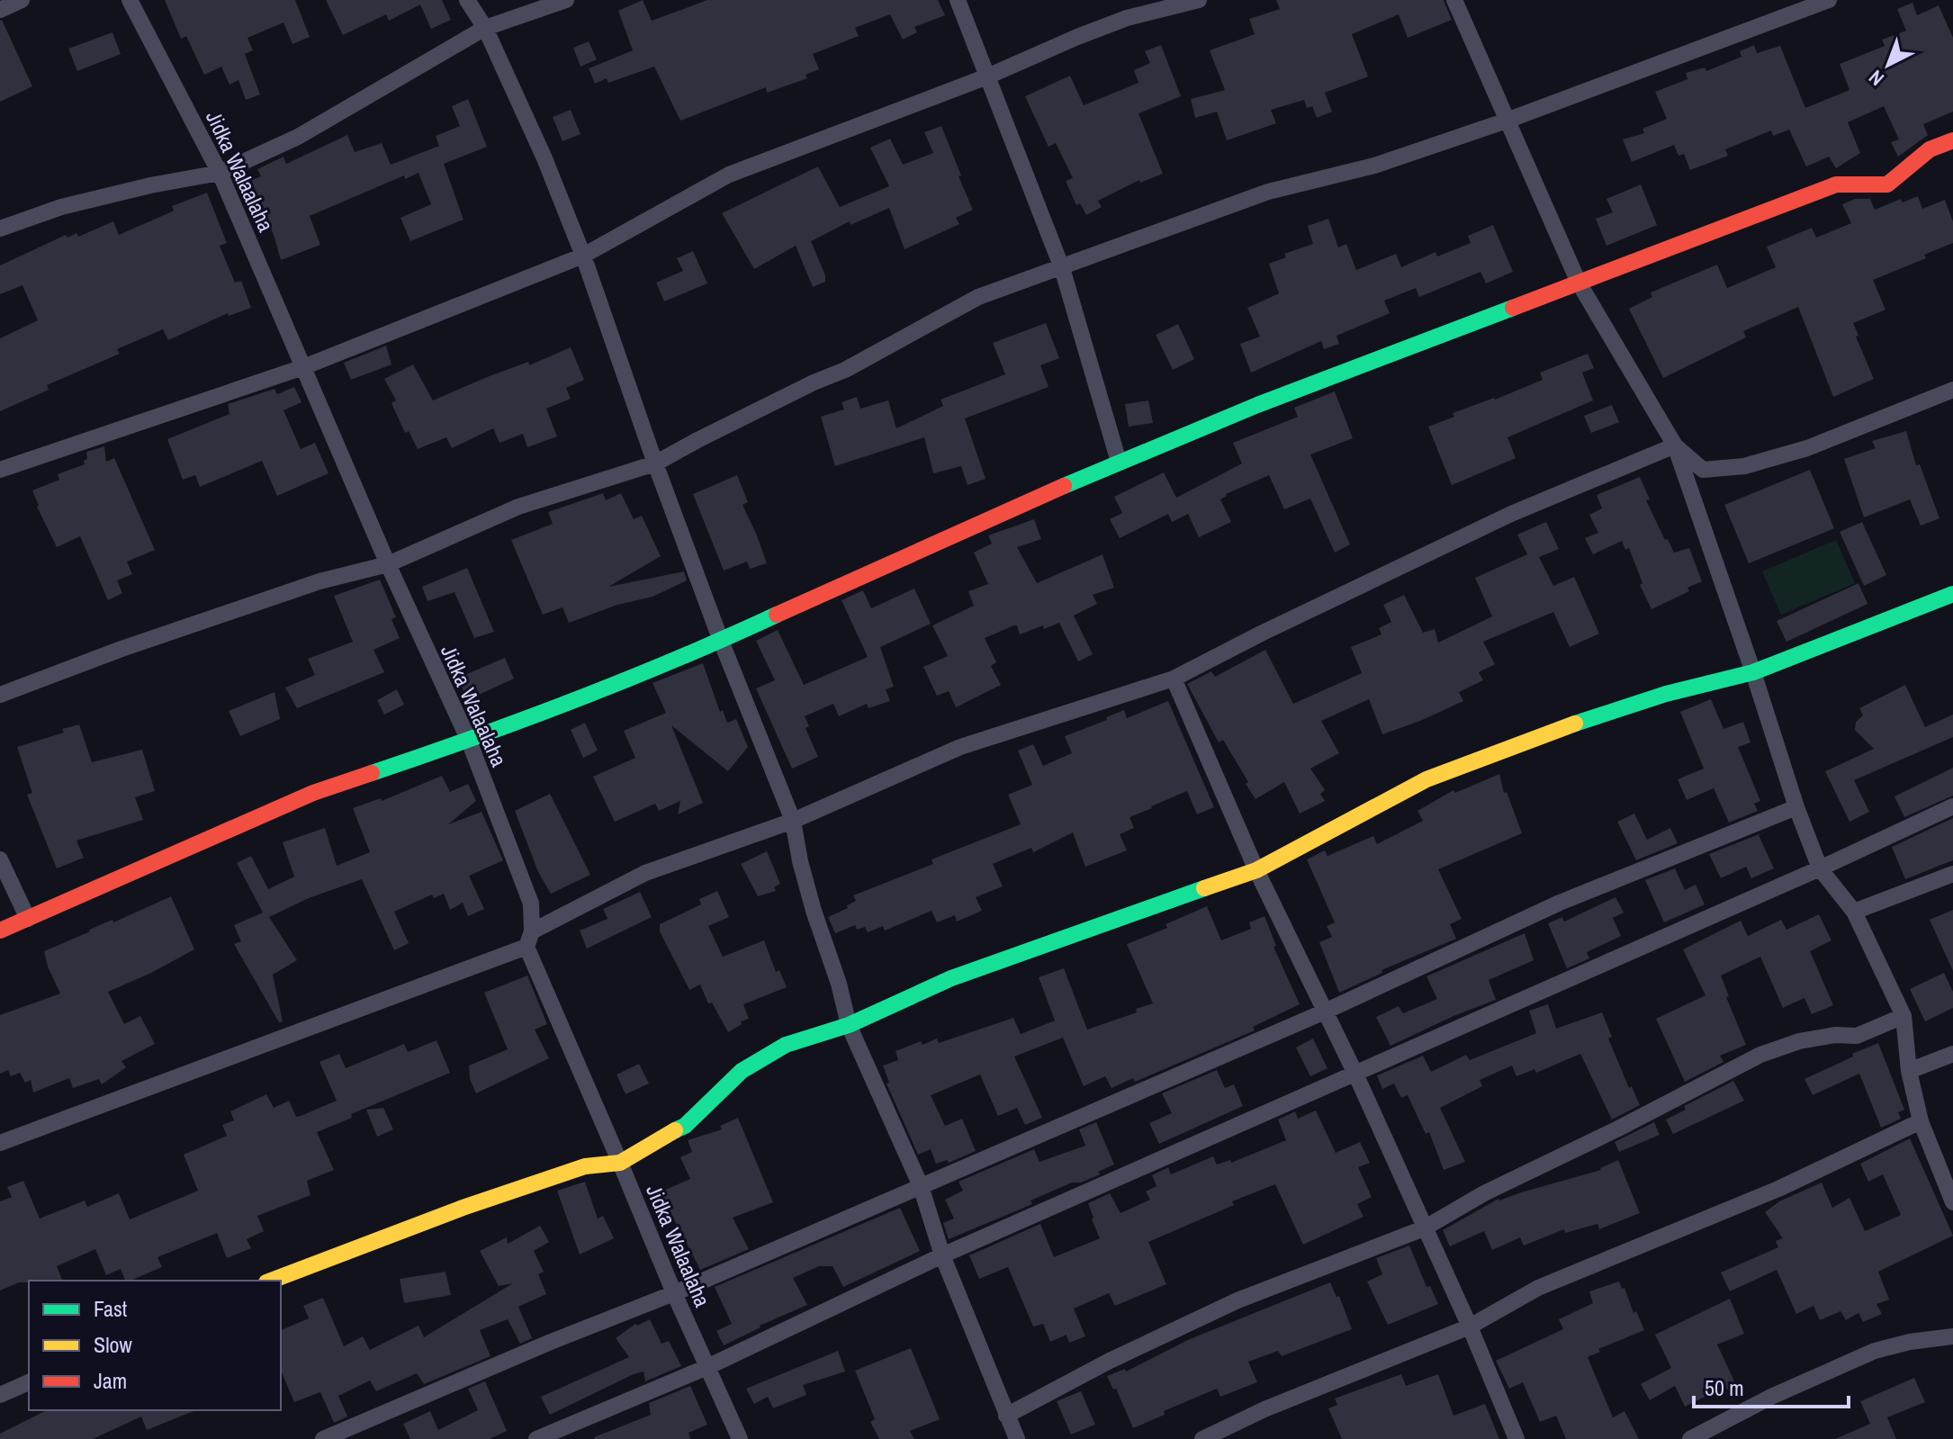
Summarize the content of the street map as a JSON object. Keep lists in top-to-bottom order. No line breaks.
{"streets":{"street":["Jidka Walaalaha"]},"legend":["Fast","Slow","Jam"],"scale_bar":"50 m","north":"bottom left"}
